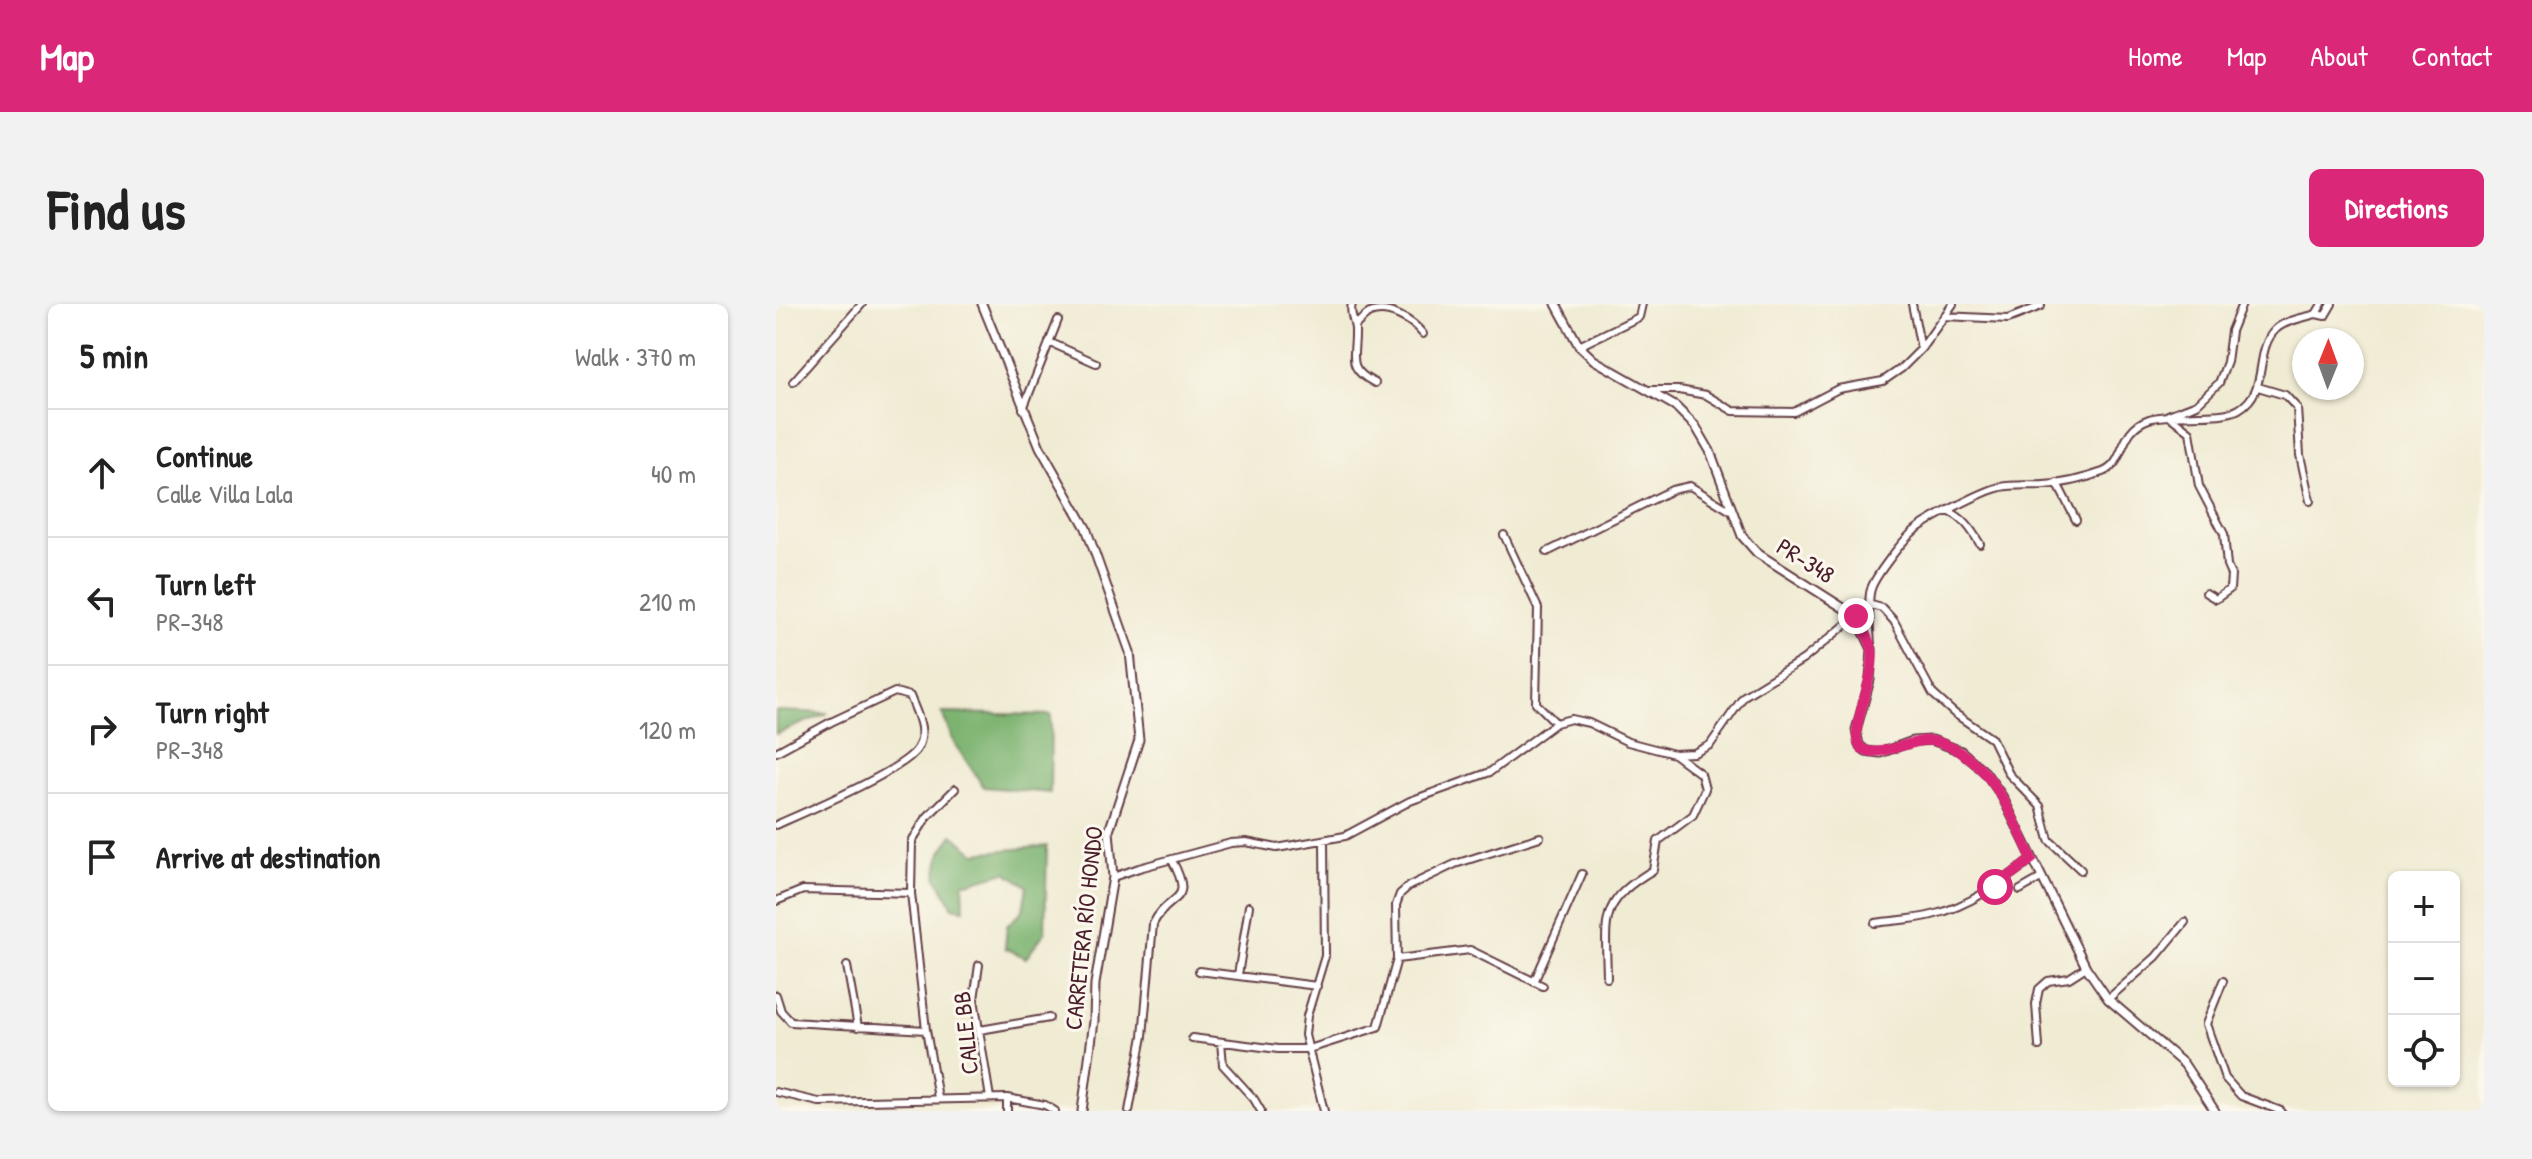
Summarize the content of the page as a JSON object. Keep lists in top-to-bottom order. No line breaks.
{"streets":{"street":["PR-348","CARRETERA RÍO HONDO","CALLE BB"]},"north":"top","page":{"header":"Map","nav":["Home","Map","About","Contact"],"buttons":"Directions","title":"Find us","heading":["5 min","Walk · 370 m"],"list":[["Continue","Calle Villa Lala","40 m"],["Turn left","PR-348","210 m"],["Turn right","PR-348","120 m"],"Arrive at destination"],"map_buttons":["+","−"]}}
